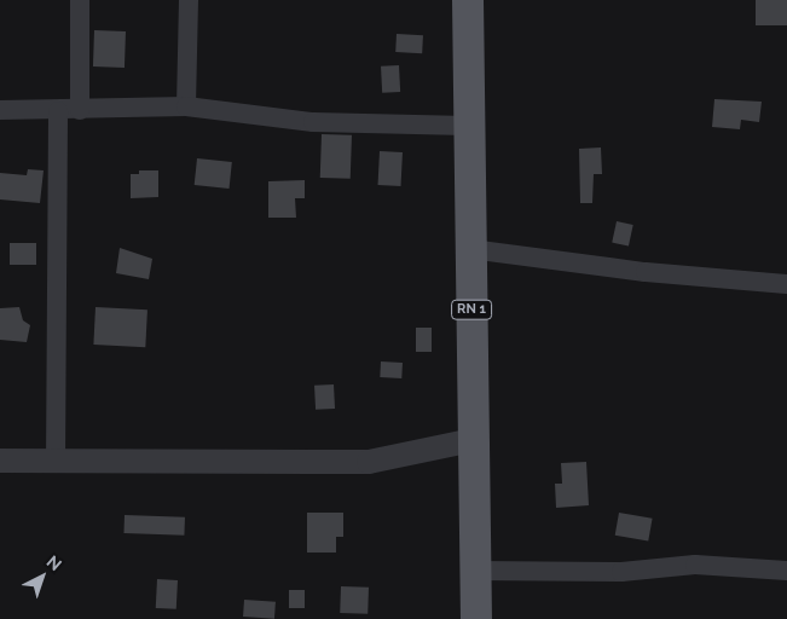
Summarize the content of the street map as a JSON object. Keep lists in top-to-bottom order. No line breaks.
{"streets":{"main road":["RN 1"]},"north":"top right"}
